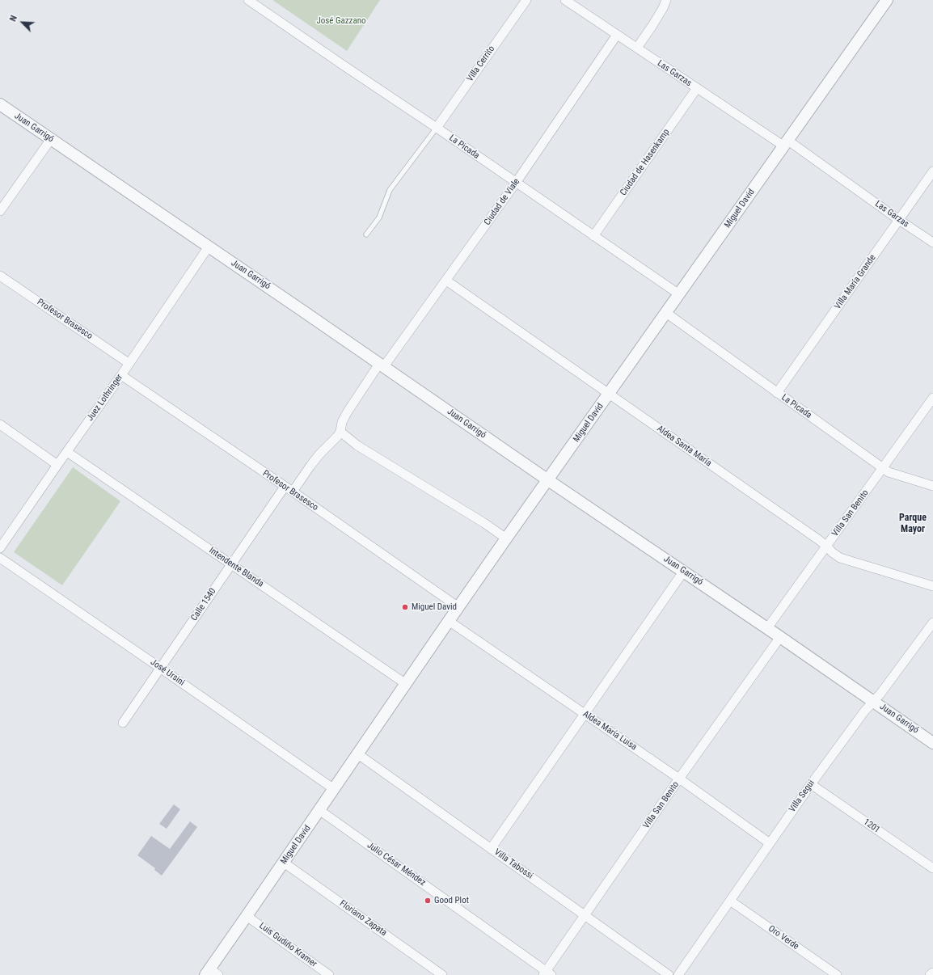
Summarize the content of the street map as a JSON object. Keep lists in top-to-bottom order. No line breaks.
{"streets":{"street":["Villa Cerrito","Las Garzas","Juan Garrigó","La Picada","Ciudad de Hasenkamp","Ciudad de Viale","Miguel David","Villa María Grande","Profesor Brasesco","Juez Lothringer","Aldea Santa María","Villa San Benito","Intendente Blanda","Calle 1540","José Ursini","Aldea María Luisa","Villa Segui","1201","Julio César Méndez","Villa Tabossi","Floriano Zapata","Oro Verde","Luis Gudiño Kramer"]},"crossings":[["Villa Cerrito","La Picada"],["Las Garzas","Ciudad de Hasenkamp"],["Las Garzas","Ciudad de Viale"],["Las Garzas","Miguel David"],["Las Garzas","Villa María Grande"],["Juan Garrigó","Ciudad de Viale"],["Juan Garrigó","Miguel David"],["Juan Garrigó","Juez Lothringer"],["Juan Garrigó","Villa San Benito"],["Juan Garrigó","Villa Segui"],["La Picada","Ciudad de Hasenkamp"],["La Picada","Ciudad de Viale"],["La Picada","Miguel David"],["La Picada","Villa María Grande"],["La Picada","Villa San Benito"],["Ciudad de Viale","Aldea Santa María"],["Ciudad de Viale","Calle 1540"],["Miguel David","Profesor Brasesco"],["Miguel David","Aldea Santa María"],["Miguel David","Intendente Blanda"],["Miguel David","José Ursini"],["Miguel David","Aldea María Luisa"],["Miguel David","Julio César Méndez"],["Miguel David","Villa Tabossi"],["Miguel David","Floriano Zapata"],["Miguel David","Luis Gudiño Kramer"],["Profesor Brasesco","Juez Lothringer"],["Profesor Brasesco","Calle 1540"],["Juez Lothringer","Intendente Blanda"],["Aldea Santa María","Villa San Benito"],["Villa San Benito","Aldea María Luisa"],["Villa San Benito","Julio César Méndez"],["Villa San Benito","Villa Tabossi"],["Intendente Blanda","Calle 1540"],["Calle 1540","José Ursini"],["Aldea María Luisa","Villa Segui"],["Villa Segui","1201"],["Villa Segui","Oro Verde"]],"districts":["Parque Mayor"],"parks":["José Gazzano"],"places":["Miguel David","Good Plot"],"north":"top left"}
